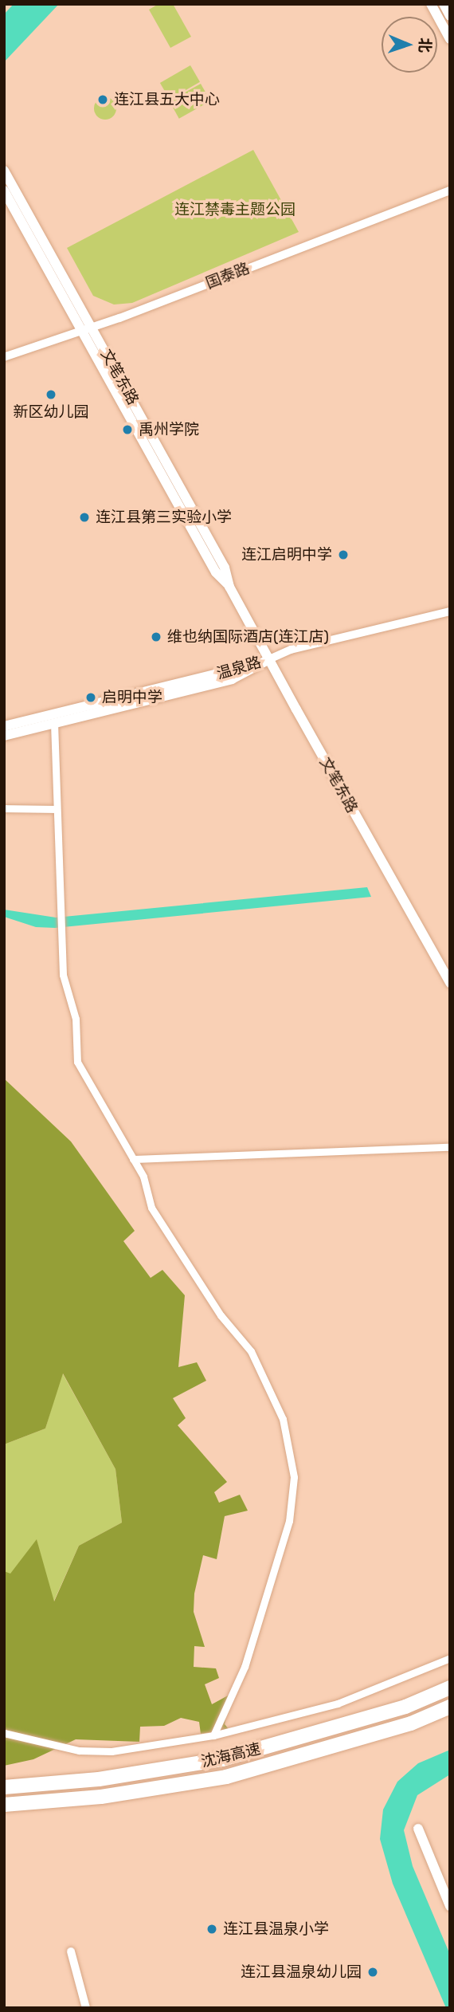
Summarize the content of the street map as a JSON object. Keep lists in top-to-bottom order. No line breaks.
{"streets":{"highway":["沈海高速"],"main road":["文笔东路","温泉路"],"street":["国泰路"]},"crossings":[["国泰路","文笔东路"],["文笔东路","温泉路"]],"parks":["连江禁毒主题公园"],"places":["连江县五大中心","新区幼儿园","禹州学院","连江县第三实验小学","连江启明中学","维也纳国际酒店(连江店)","启明中学","连江县温泉小学","连江县温泉幼儿园"],"north":"right"}
